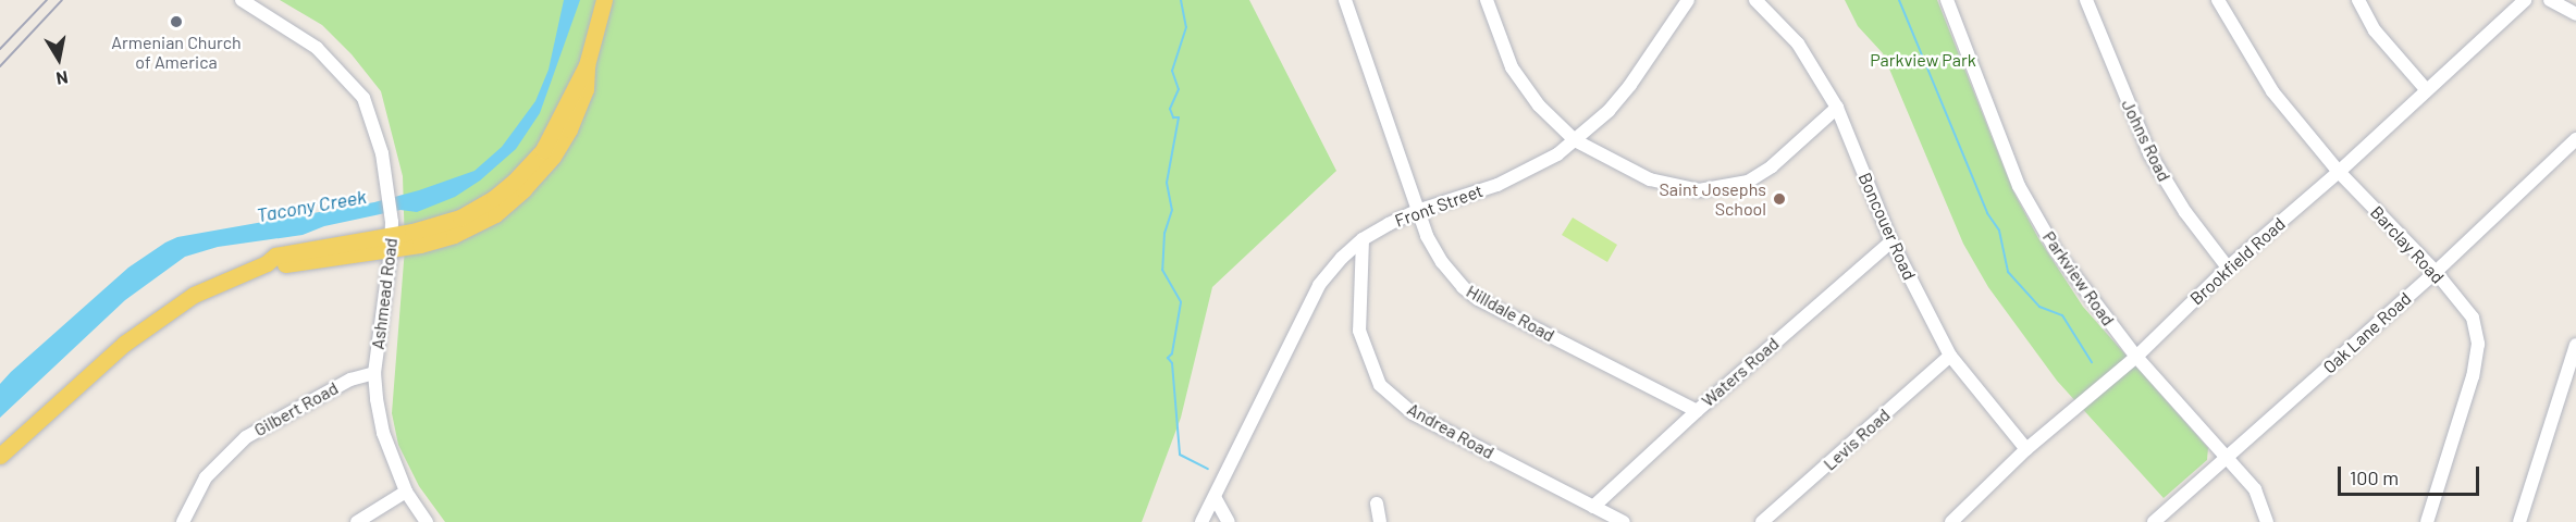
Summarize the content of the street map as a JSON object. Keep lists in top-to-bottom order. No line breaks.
{"streets":{"street":["Johns Road","Front Street","Boncouer Road","Barclay Road","Brookfield Road","Parkview Road","Ashmead Road","Hilldale Road","Oak Lane Road","Waters Road","Gilbert Road","Andrea Road","Levis Road"]},"crossings":[["Johns Road","Brookfield Road"],["Front Street","Hilldale Road"],["Front Street","Andrea Road"],["Boncouer Road","Brookfield Road"],["Boncouer Road","Waters Road"],["Boncouer Road","Levis Road"],["Barclay Road","Brookfield Road"],["Barclay Road","Oak Lane Road"],["Brookfield Road","Parkview Road"],["Parkview Road","Oak Lane Road"],["Ashmead Road","Gilbert Road"],["Hilldale Road","Waters Road"],["Waters Road","Andrea Road"]],"water":["Tacony Creek"],"parks":["Parkview Park"],"places":["Armenian Church of America","Saint Josephs School"],"scale_bar":"100 m","north":"bottom"}
